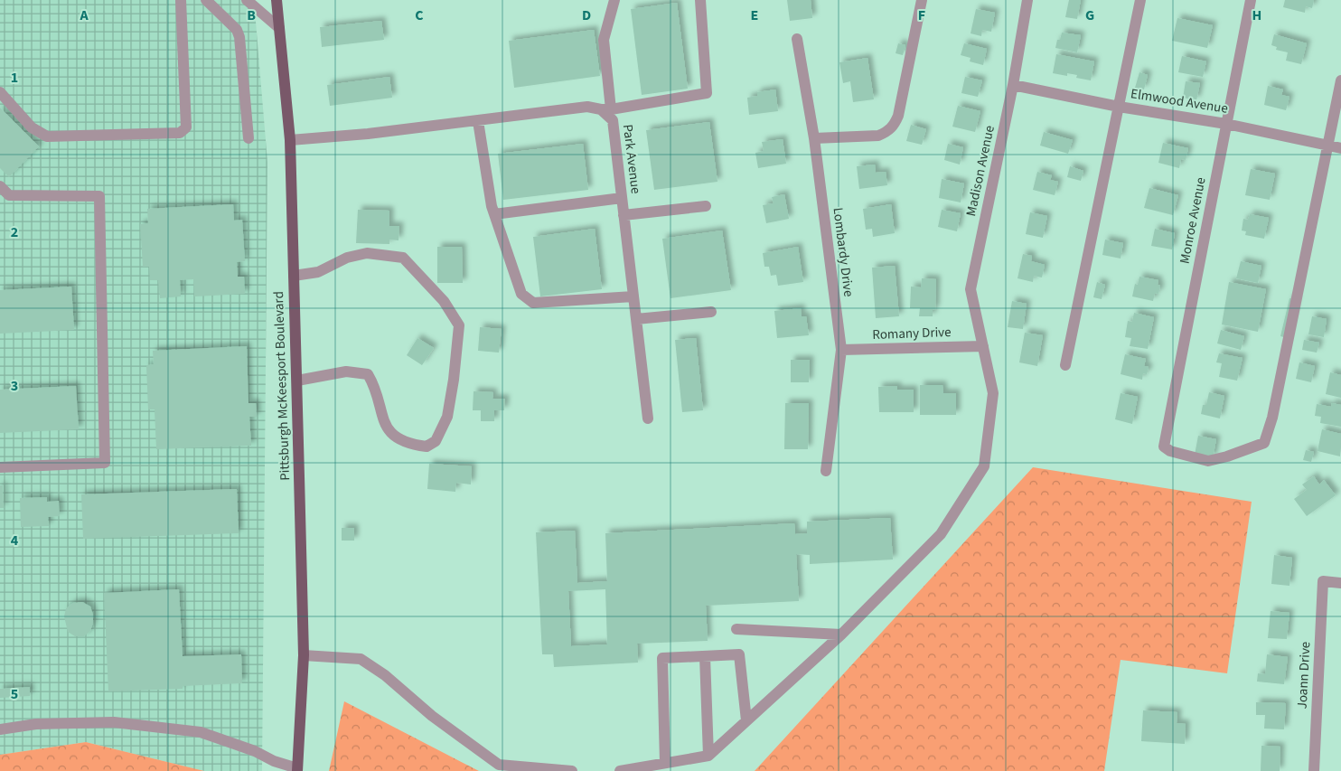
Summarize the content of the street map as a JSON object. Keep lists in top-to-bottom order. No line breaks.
{"streets":{"main road":["Pittsburgh McKeesport Boulevard"],"street":["Elmwood Avenue","Park Avenue","Madison Avenue","Monroe Avenue","Lombardy Drive","Romany Drive","Joann Drive"]},"crossings":[["Elmwood Avenue","Madison Avenue"],["Elmwood Avenue","Monroe Avenue"],["Madison Avenue","Romany Drive"],["Lombardy Drive","Romany Drive"]],"grid":{"columns":["A","B","C","D","E","F","G","H"],"rows":["1","2","3","4","5"]}}
